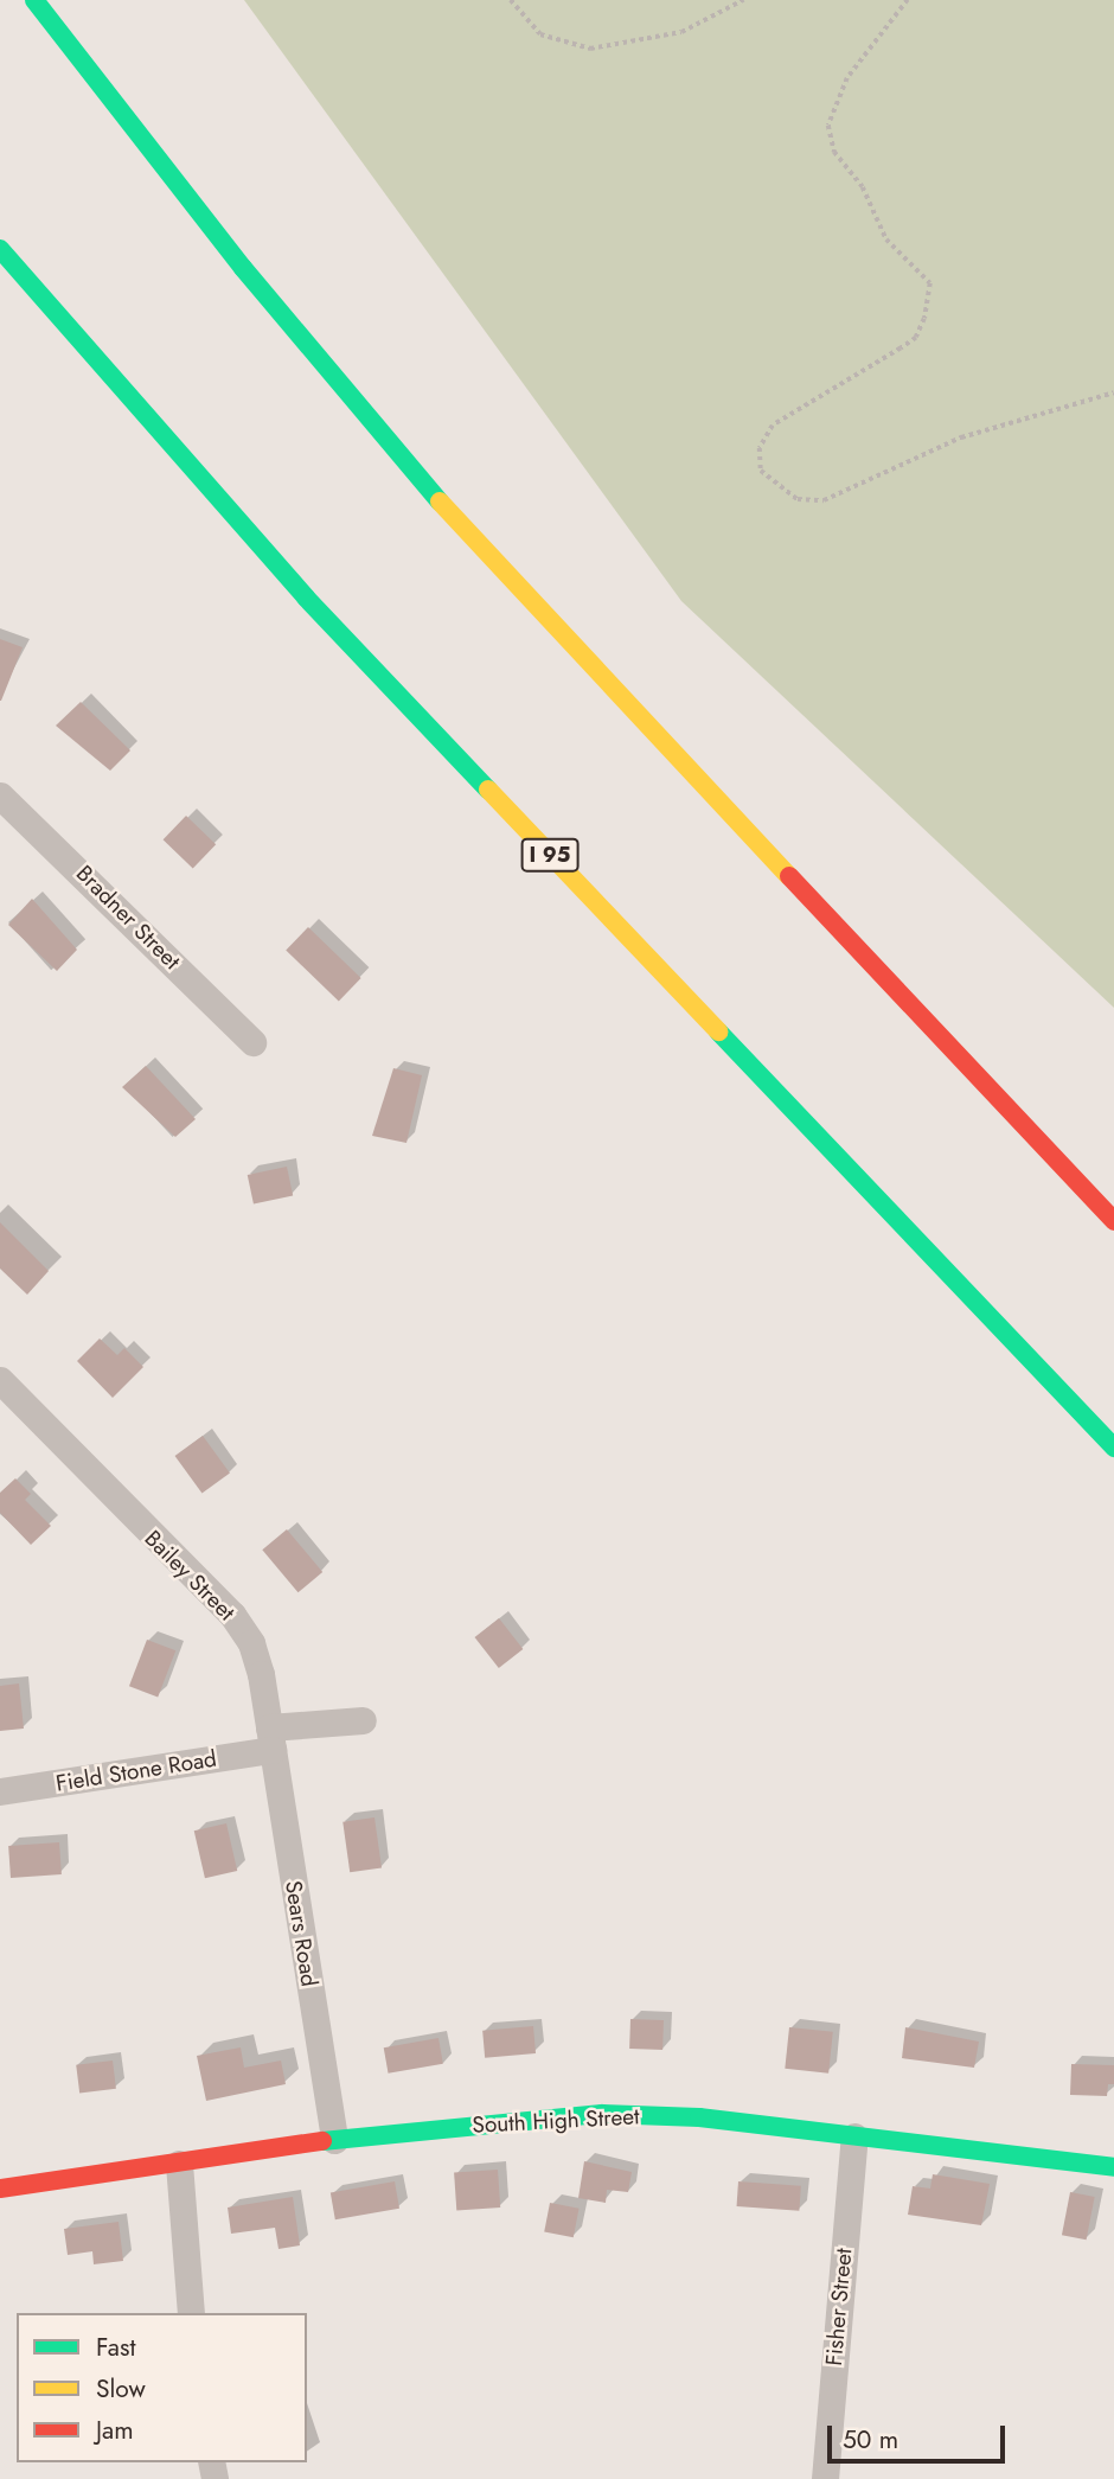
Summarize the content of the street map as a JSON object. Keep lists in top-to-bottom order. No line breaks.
{"streets":{"main road":["I 95","South High Street"],"street":["Bradner Street","Bailey Street","Field Stone Road","Sears Road","Fisher Street"]},"crossings":[["Bailey Street","Field Stone Road"],["Bailey Street","Sears Road"],["Field Stone Road","Sears Road"],["Sears Road","South High Street"],["South High Street","Fisher Street"]],"legend":["Fast","Slow","Jam"],"scale_bar":"50 m"}
